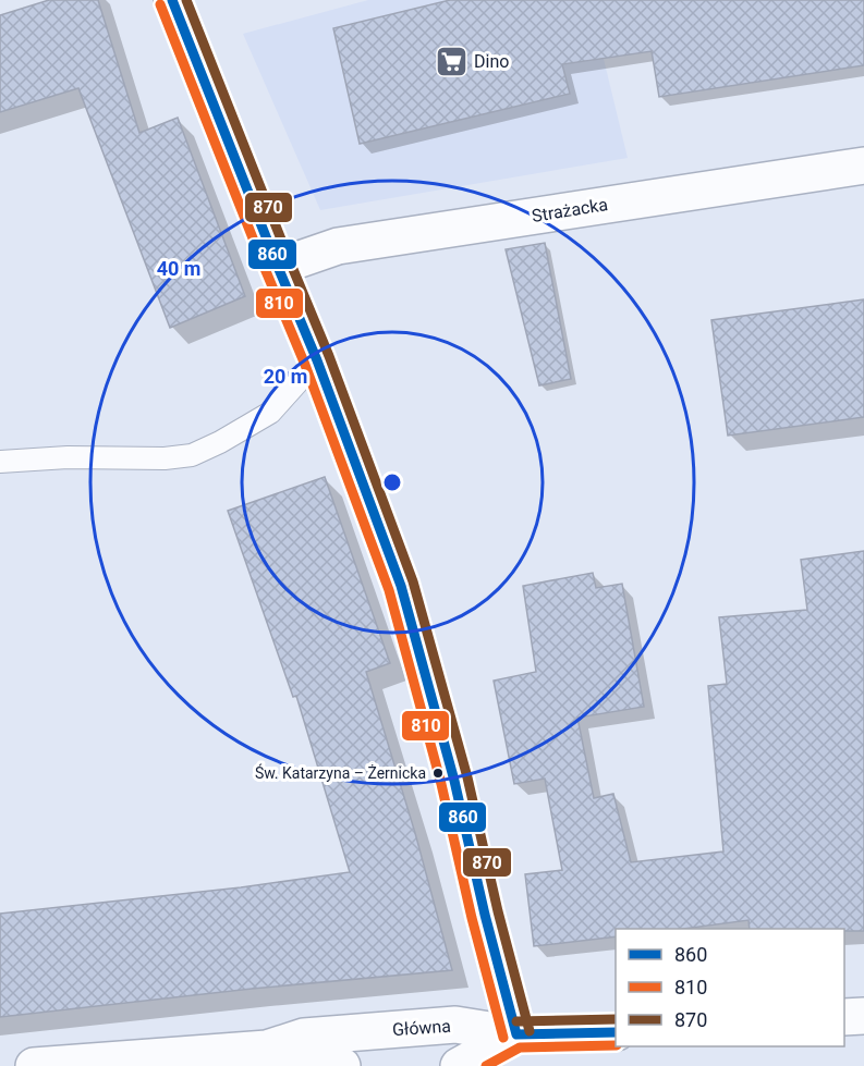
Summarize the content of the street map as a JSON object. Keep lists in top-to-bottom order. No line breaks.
{"streets":{"street":["Strażacka","Główna"]},"places":{"supermarket":["Dino"],"other":["Św. Katarzyna – Żernicka"]},"lines":["transit line 860","transit line 870","transit line 810"],"legend":["860","810","870"],"rings":["40 m","20 m"]}
